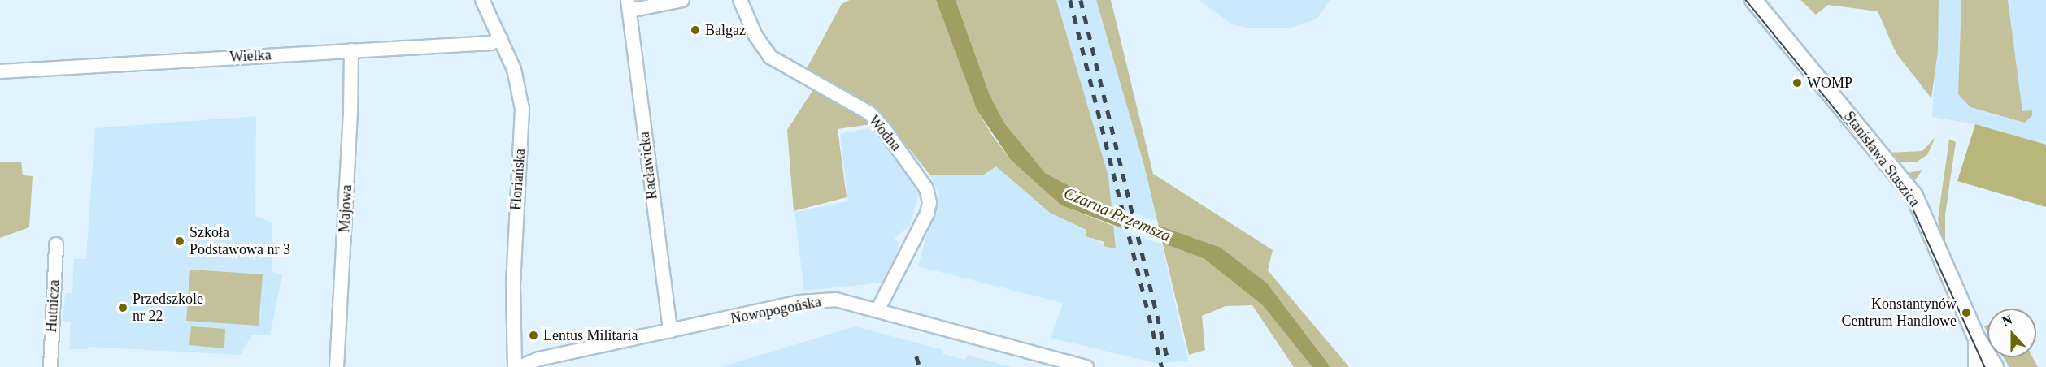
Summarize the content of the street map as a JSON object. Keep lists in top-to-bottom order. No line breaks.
{"streets":{"street":["Wielka","Wodna","Stanisława Staszica","Racławicka","Floriańska","Majowa","Hutnicza","Nowopogońska"]},"crossings":[["Wielka","Floriańska"],["Wielka","Majowa"],["Wodna","Nowopogońska"],["Racławicka","Nowopogońska"]],"water":["Czarna Przemsza"],"places":["Balgaz","WOMP","Szkoła Podstawowa nr 3","Przedszkole nr 22","Konstantynów Centrum Handlowe","Lentus Militaria"],"north":"top"}
